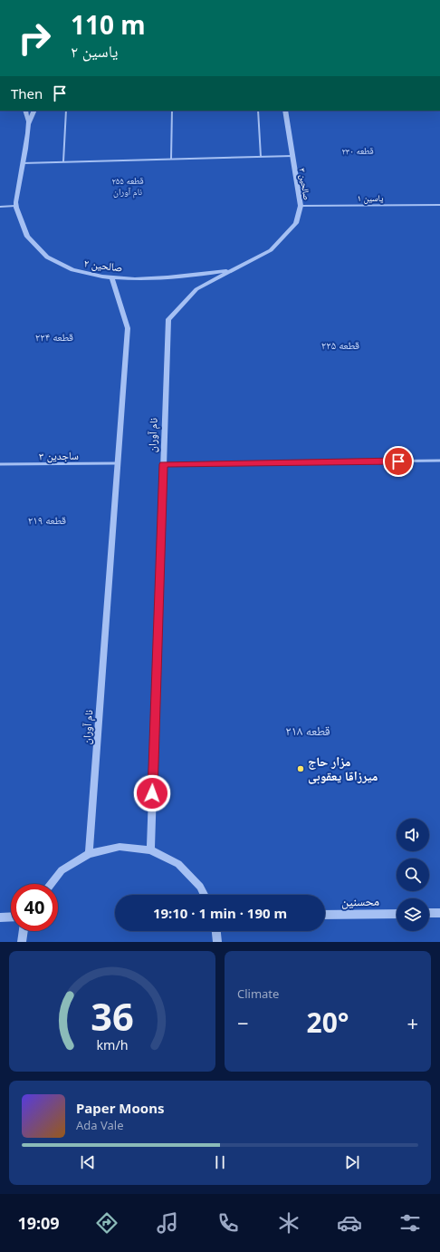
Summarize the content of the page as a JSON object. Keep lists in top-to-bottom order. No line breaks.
{"streets":{"street":["صالحین ۳","صالحین ۲","نام آوران","محسنین"],"lane":["یاسین ۱","ساجدین ۳"]},"crossings":[["صالحین ۳","یاسین ۱"],["صالحین ۳","صالحین ۲"],["صالحین ۳","نام آوران"],["صالحین ۲","نام آوران"],["نام آوران","ساجدین ۳"]],"parks":["قطعه ۲۳۰","قطعه ۲۵۵ نام آوران","قطعه ۲۲۴","قطعه ۲۲۵","قطعه ۲۱۹","قطعه ۲۱۸"],"places":["مزار حاج میرزاقا یعقوبی"],"page":{"turn":["110 m","یاسین ۲"],"then":"Then","limit":"40","trip":"19:10 · 1 min · 190 m","tile":"Climate","heat":["−","20°","+"],"song":["Paper Moons","Ada Vale"],"tabs":"19:09","gauge":["36","km/h"]}}
